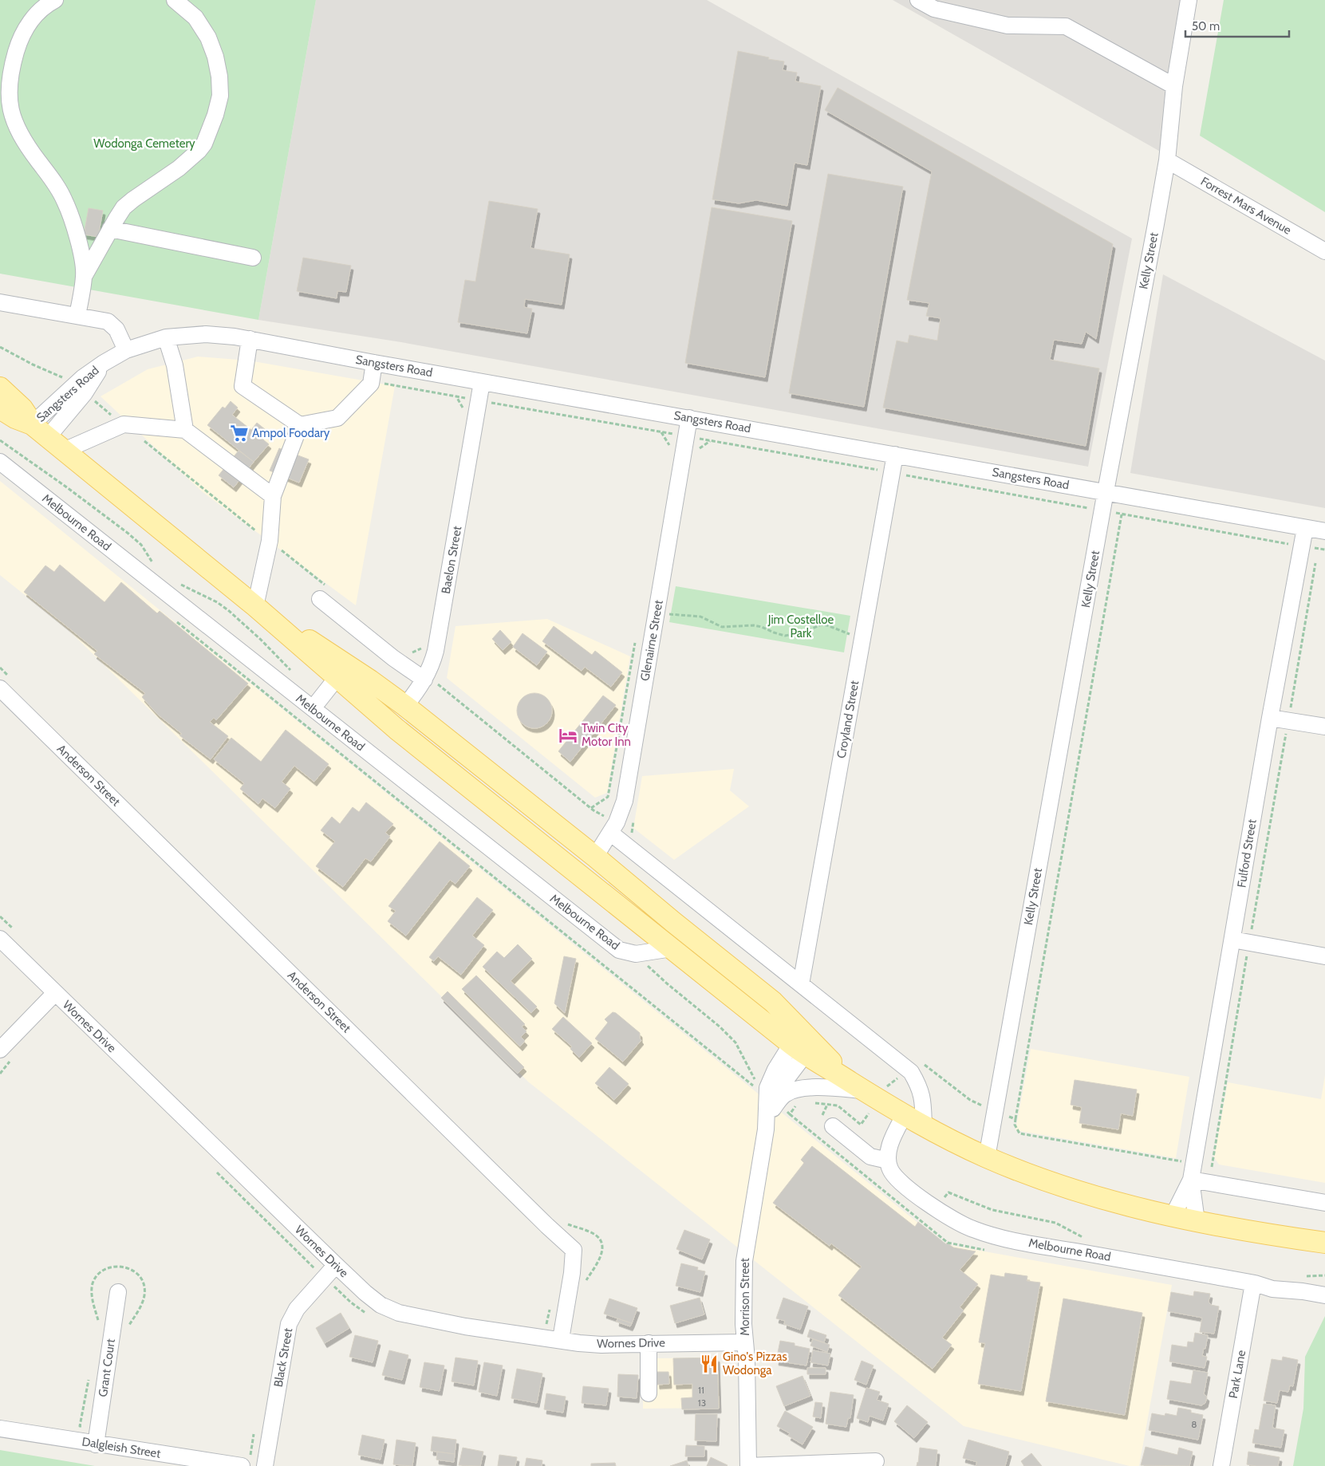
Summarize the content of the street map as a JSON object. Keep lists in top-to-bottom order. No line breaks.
{"streets":{"main road":["Baelon Street"],"street":["Forrest Mars Avenue","Kelly Street","Sangsters Road","Melbourne Road","Glenairne Street","Croyland Street","Anderson Street","Fulford Street","Wornes Drive","Morrison Street","Black Street","Grant Court","Park Lane","Dalgleish Street"]},"crossings":[["Forrest Mars Avenue","Kelly Street"],["Kelly Street","Sangsters Road"],["Sangsters Road","Baelon Street"],["Sangsters Road","Glenairne Street"],["Sangsters Road","Croyland Street"],["Sangsters Road","Fulford Street"],["Melbourne Road","Park Lane"],["Anderson Street","Wornes Drive"],["Wornes Drive","Morrison Street"],["Wornes Drive","Black Street"],["Grant Court","Dalgleish Street"]],"parks":["Wodonga Cemetery","Jim Costelloe Park"],"places":{"supermarket":["Ampol Foodary"],"hotel":["Twin City Motor Inn"],"restaurant":["Gino's Pizzas Wodonga"]},"house_numbers":["11","13","8"],"scale_bar":"50 m"}
